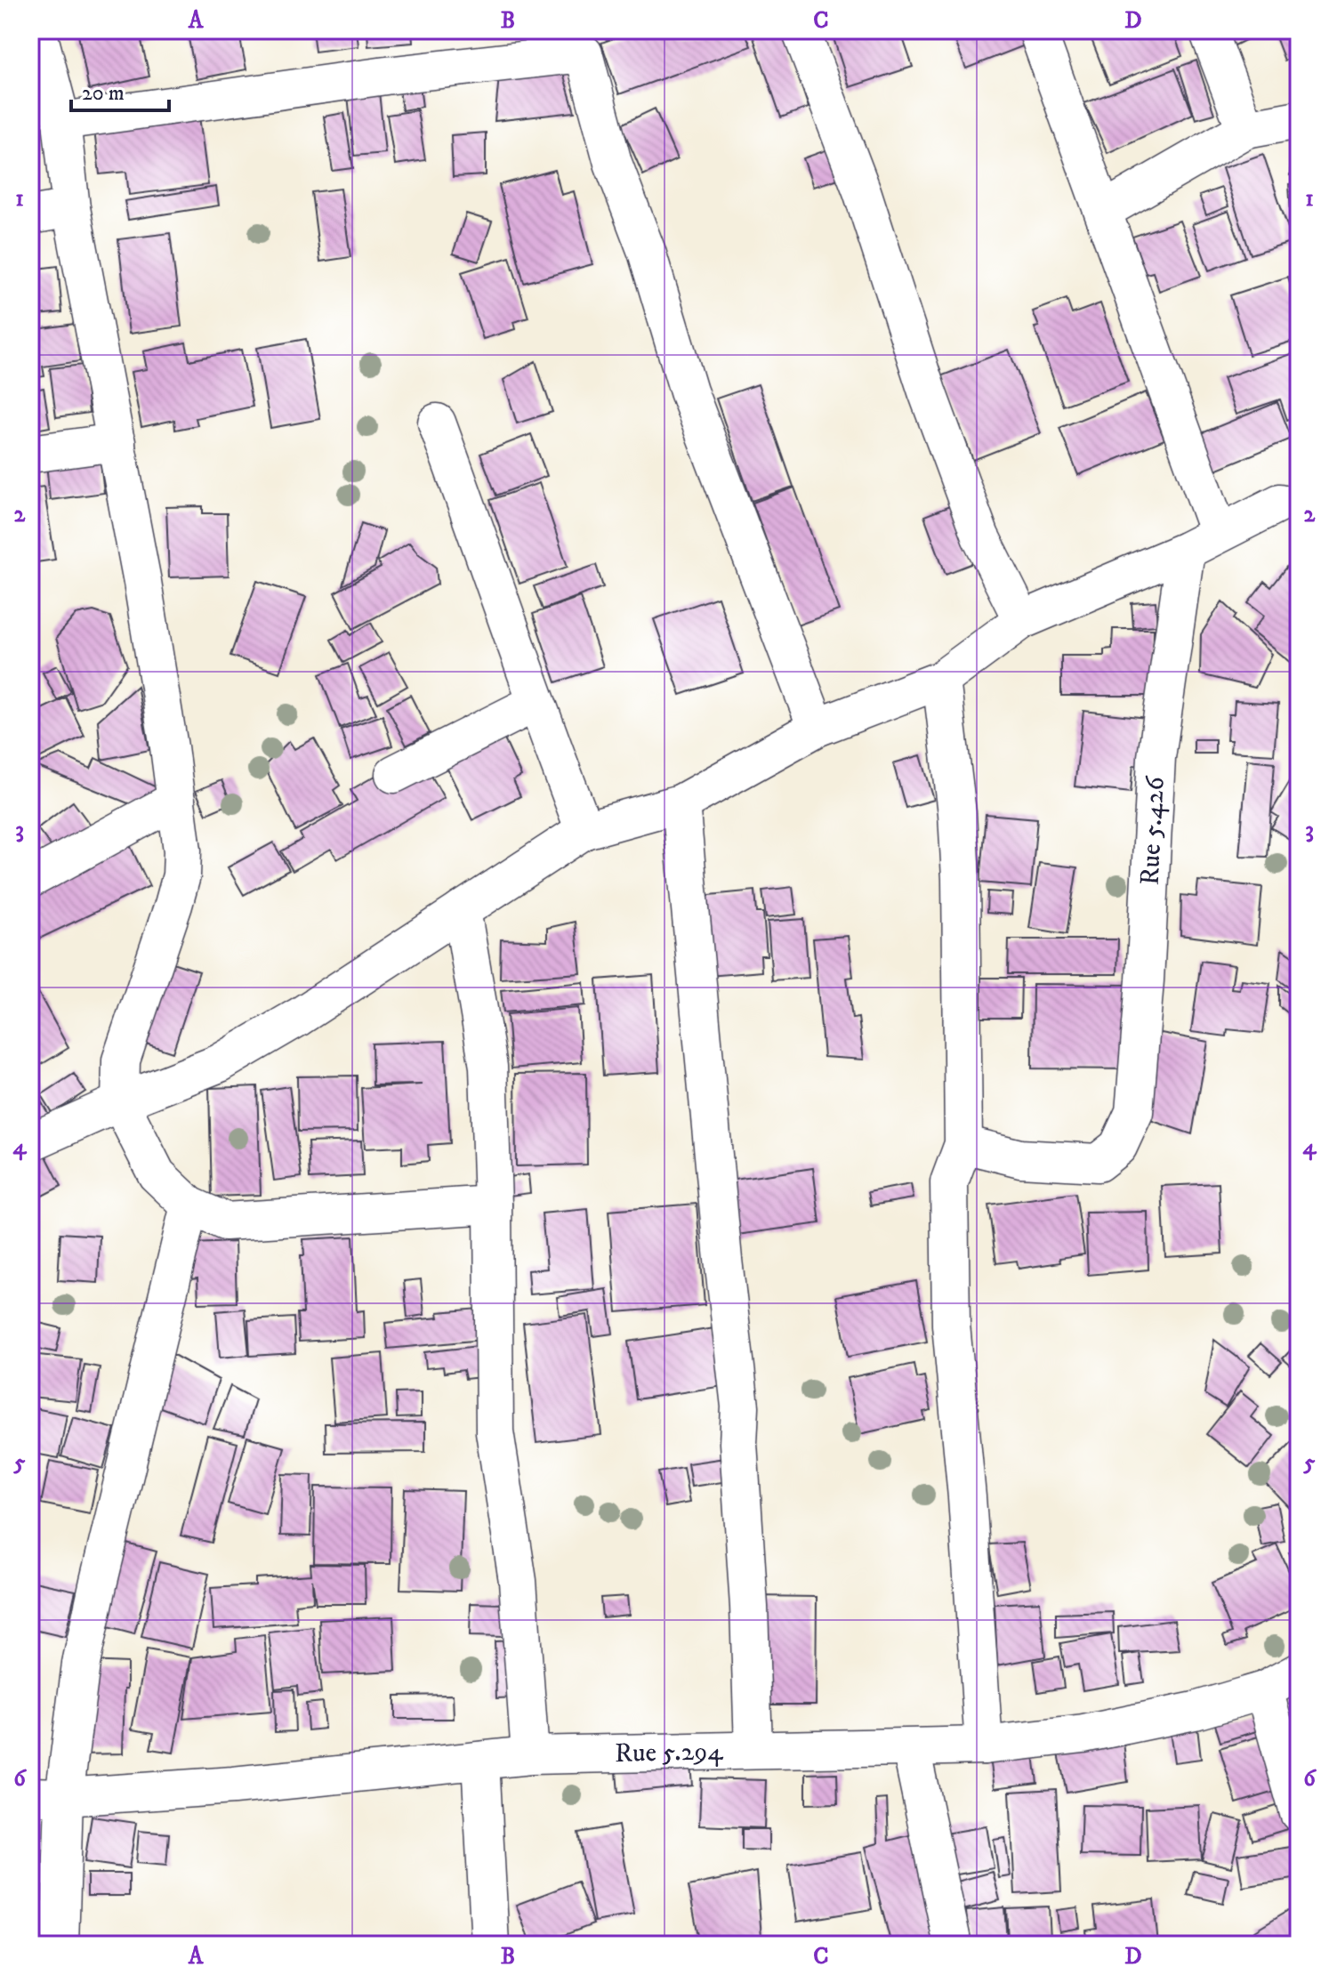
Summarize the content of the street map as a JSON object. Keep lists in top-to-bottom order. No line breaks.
{"streets":{"street":["Rue 5.426","Rue 5.294"]},"scale_bar":"20 m","grid":{"columns":["A","B","C","D"],"rows":["1","2","3","4","5","6"]}}
